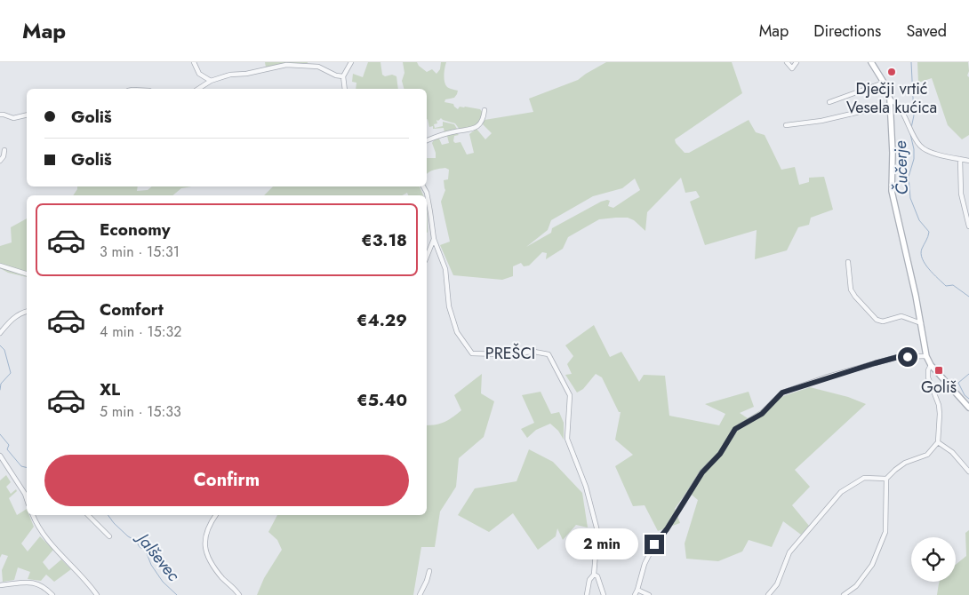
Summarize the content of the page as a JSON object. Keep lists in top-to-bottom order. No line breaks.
{"streets":{"street":["PREŠCI"]},"water":["Čučerje","Jalševec"],"places":{"other":["Dječji vrtić Vesela kućica"],"transit":["Goliš"]},"page":{"header":"Map","nav":["Map","Directions","Saved"],"banner":["Goliš","Goliš"],"list":[{"name":"Economy","note":"3 min · 15:31","value":"€3.18"},{"name":"Comfort","note":"4 min · 15:32","value":"€4.29"},{"name":"XL","note":"5 min · 15:33","value":"€5.40"}],"buttons":"Confirm","bubble":"2 min"}}
